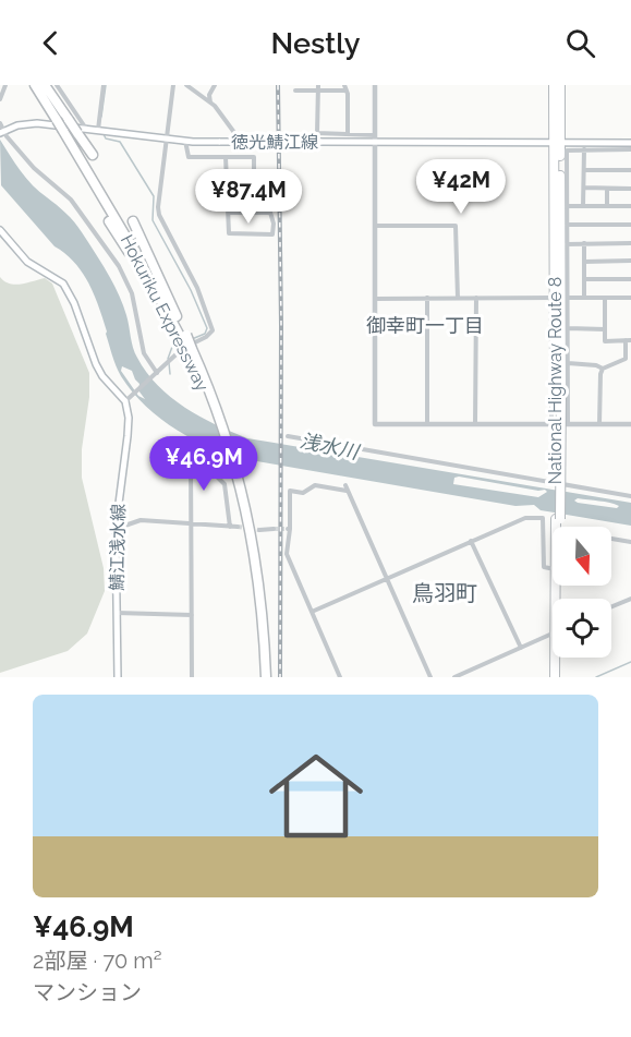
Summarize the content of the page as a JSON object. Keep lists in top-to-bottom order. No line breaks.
{"streets":{"highway":["Hokuriku Expressway","National Highway Route 8"],"main road":["徳光鯖江線","鯖江浅水線"]},"crossings":[["徳光鯖江線","Hokuriku Expressway"],["徳光鯖江線","National Highway Route 8"]],"districts":["御幸町一丁目","鳥羽町"],"water":["浅水川"],"north":"bottom","page":{"header":"Nestly","price":["¥42M","¥87.4M","¥46.9M"],"list":[{"name":"¥46.9M","note":"2部屋 · 70 m² · マンション"}]}}
